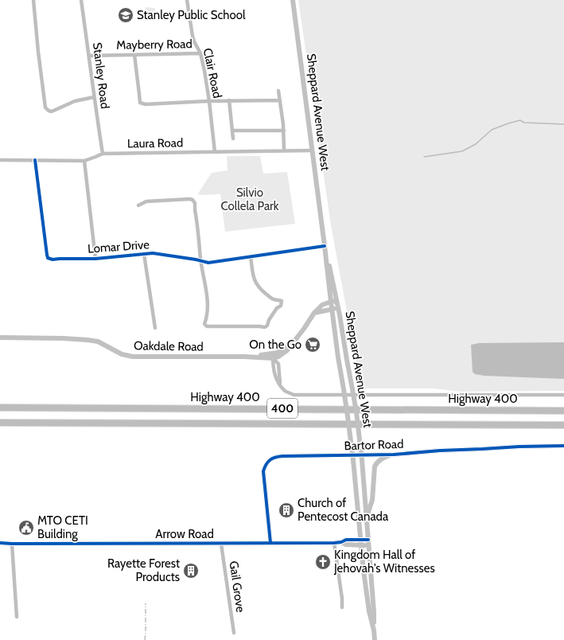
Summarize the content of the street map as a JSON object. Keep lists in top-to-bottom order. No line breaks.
{"streets":{"highway":["Highway 400","400"],"street":["Mayberry Road","Clair Road","Stanley Road","Sheppard Avenue West","Laura Road","Lomar Drive","Oakdale Road","Bartor Road","Arrow Road","Gail Grove"]},"crossings":[["Mayberry Road","Clair Road"],["Mayberry Road","Stanley Road"],["Clair Road","Laura Road"],["Stanley Road","Laura Road"],["Sheppard Avenue West","Laura Road"],["Sheppard Avenue West","Lomar Drive"],["Sheppard Avenue West","Arrow Road"],["Laura Road","Lomar Drive"],["Bartor Road","Arrow Road"],["Arrow Road","Gail Grove"]],"parks":["Silvio Collela Park"],"places":{"school or university":["Stanley Public School"],"supermarket":["On the Go"],"building":["Church of Pentecost Canada","Rayette Forest Products"],"public building":["MTO CETI Building"],"church":["Kingdom Hall of Jehovah's Witnesses"]}}
